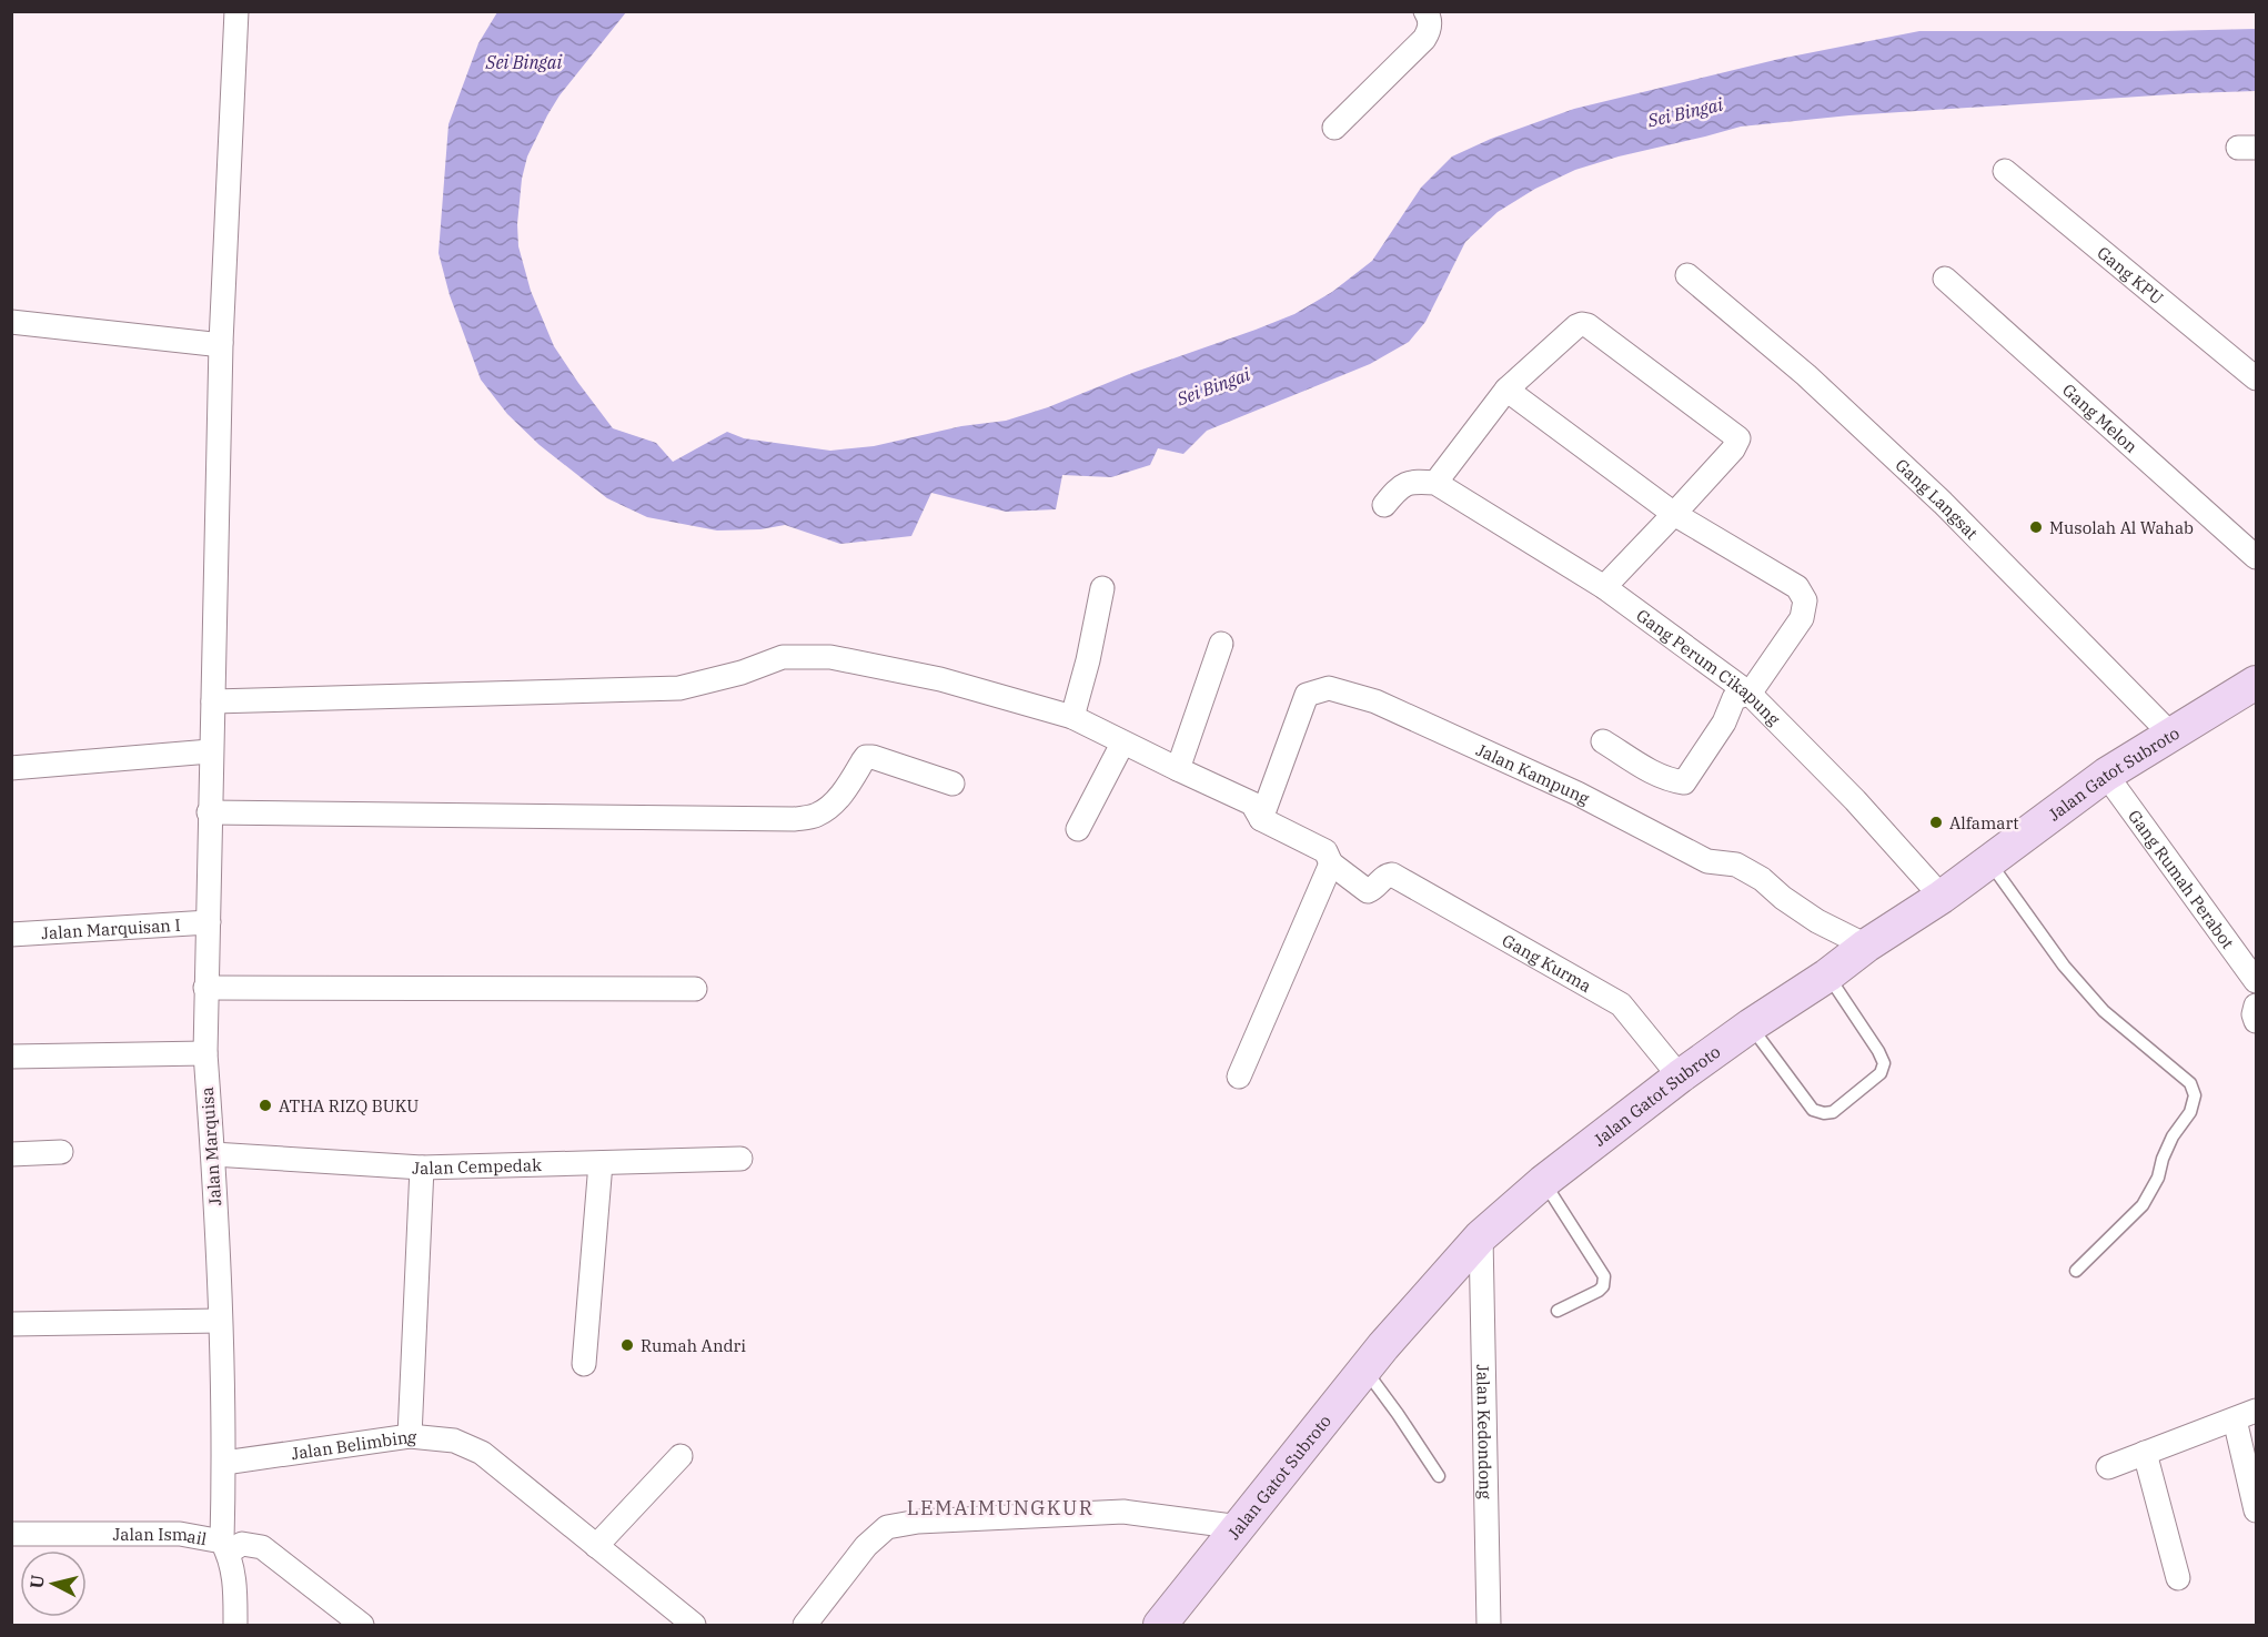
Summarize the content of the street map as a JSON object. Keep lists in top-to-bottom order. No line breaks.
{"streets":{"main road":["Jalan Gatot Subroto"],"street":["Gang KPU","Gang Melon","Gang Langsat","Gang Perum Cikapung","Jalan Kampung","Gang Rumah Perabot","Jalan Marquisan I","Gang Kurma","Jalan Marquisa","Jalan Cempedak","Jalan Kedondong","Jalan Belimbing","Jalan Ismail"]},"crossings":[["Gang Langsat","Jalan Gatot Subroto"],["Gang Perum Cikapung","Jalan Gatot Subroto"],["Jalan Kampung","Jalan Gatot Subroto"],["Jalan Gatot Subroto","Gang Rumah Perabot"],["Jalan Gatot Subroto","Gang Kurma"],["Jalan Gatot Subroto","Jalan Kedondong"],["Jalan Marquisan I","Jalan Marquisa"],["Jalan Marquisa","Jalan Cempedak"],["Jalan Marquisa","Jalan Belimbing"],["Jalan Marquisa","Jalan Ismail"]],"districts":["LEMAIMUNGKUR"],"water":["Sei Bingai"],"places":["Musolah Al Wahab","Alfamart","ATHA RIZQ BUKU","Rumah Andri"],"north":"left"}
